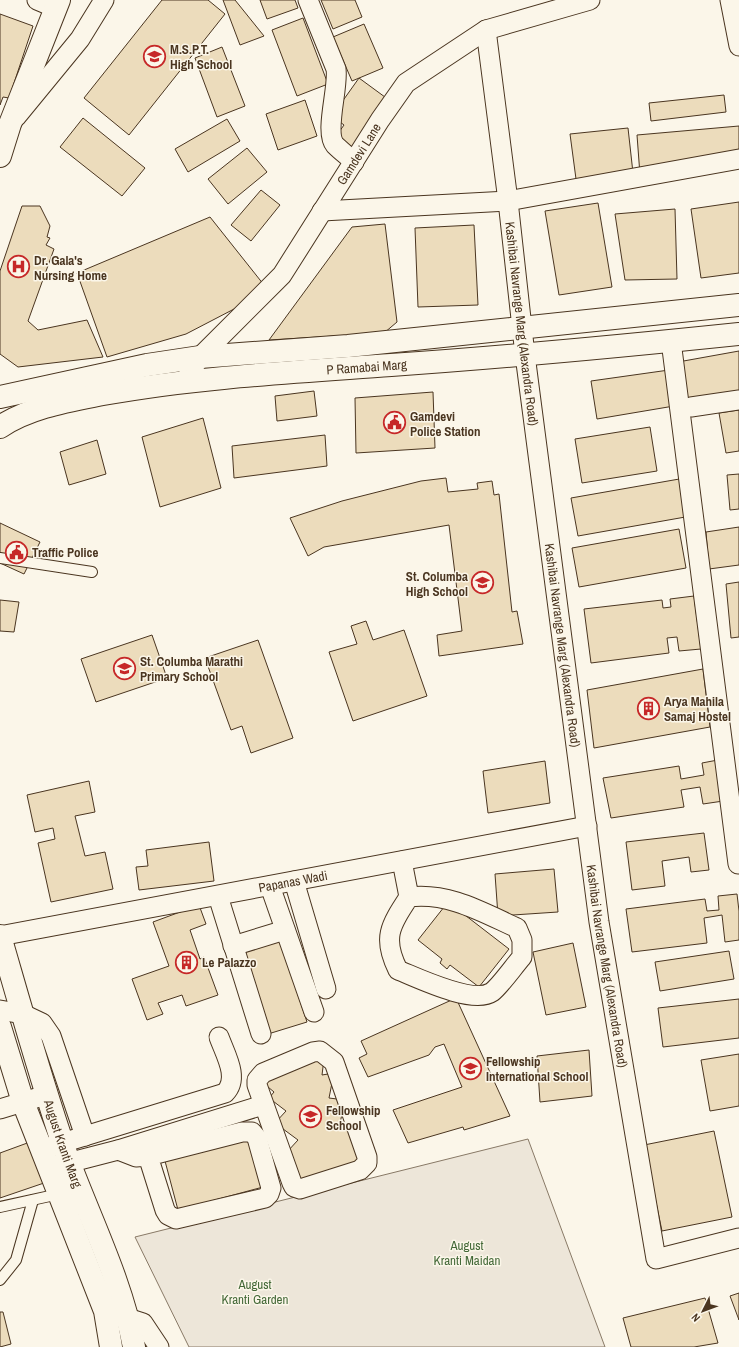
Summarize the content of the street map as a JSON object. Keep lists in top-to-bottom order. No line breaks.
{"streets":{"main road":["P Ramabai Marg","August Kranti Marg"],"street":["Gamdevi Lane","Kashibai Navrange Marg (Alexandra Road)","Papanas Wadi"]},"crossings":[["Gamdevi Lane","Kashibai Navrange Marg (Alexandra Road)"],["Gamdevi Lane","P Ramabai Marg"],["Kashibai Navrange Marg (Alexandra Road)","P Ramabai Marg"],["Kashibai Navrange Marg (Alexandra Road)","Papanas Wadi"],["Papanas Wadi","August Kranti Marg"]],"parks":["August Kranti Maidan","August Kranti Garden"],"places":{"school or university":["M.S.P.T. High School","St. Columba High School","St. Columba Marathi Primary School","Fellowship International School","Fellowship School"],"hospital":["Dr. Gala's Nursing Home"],"public building":["Gamdevi Police Station","Traffic Police"],"building":["Arya Mahila Samaj Hostel","Le Palazzo"]},"north":"bottom left"}
